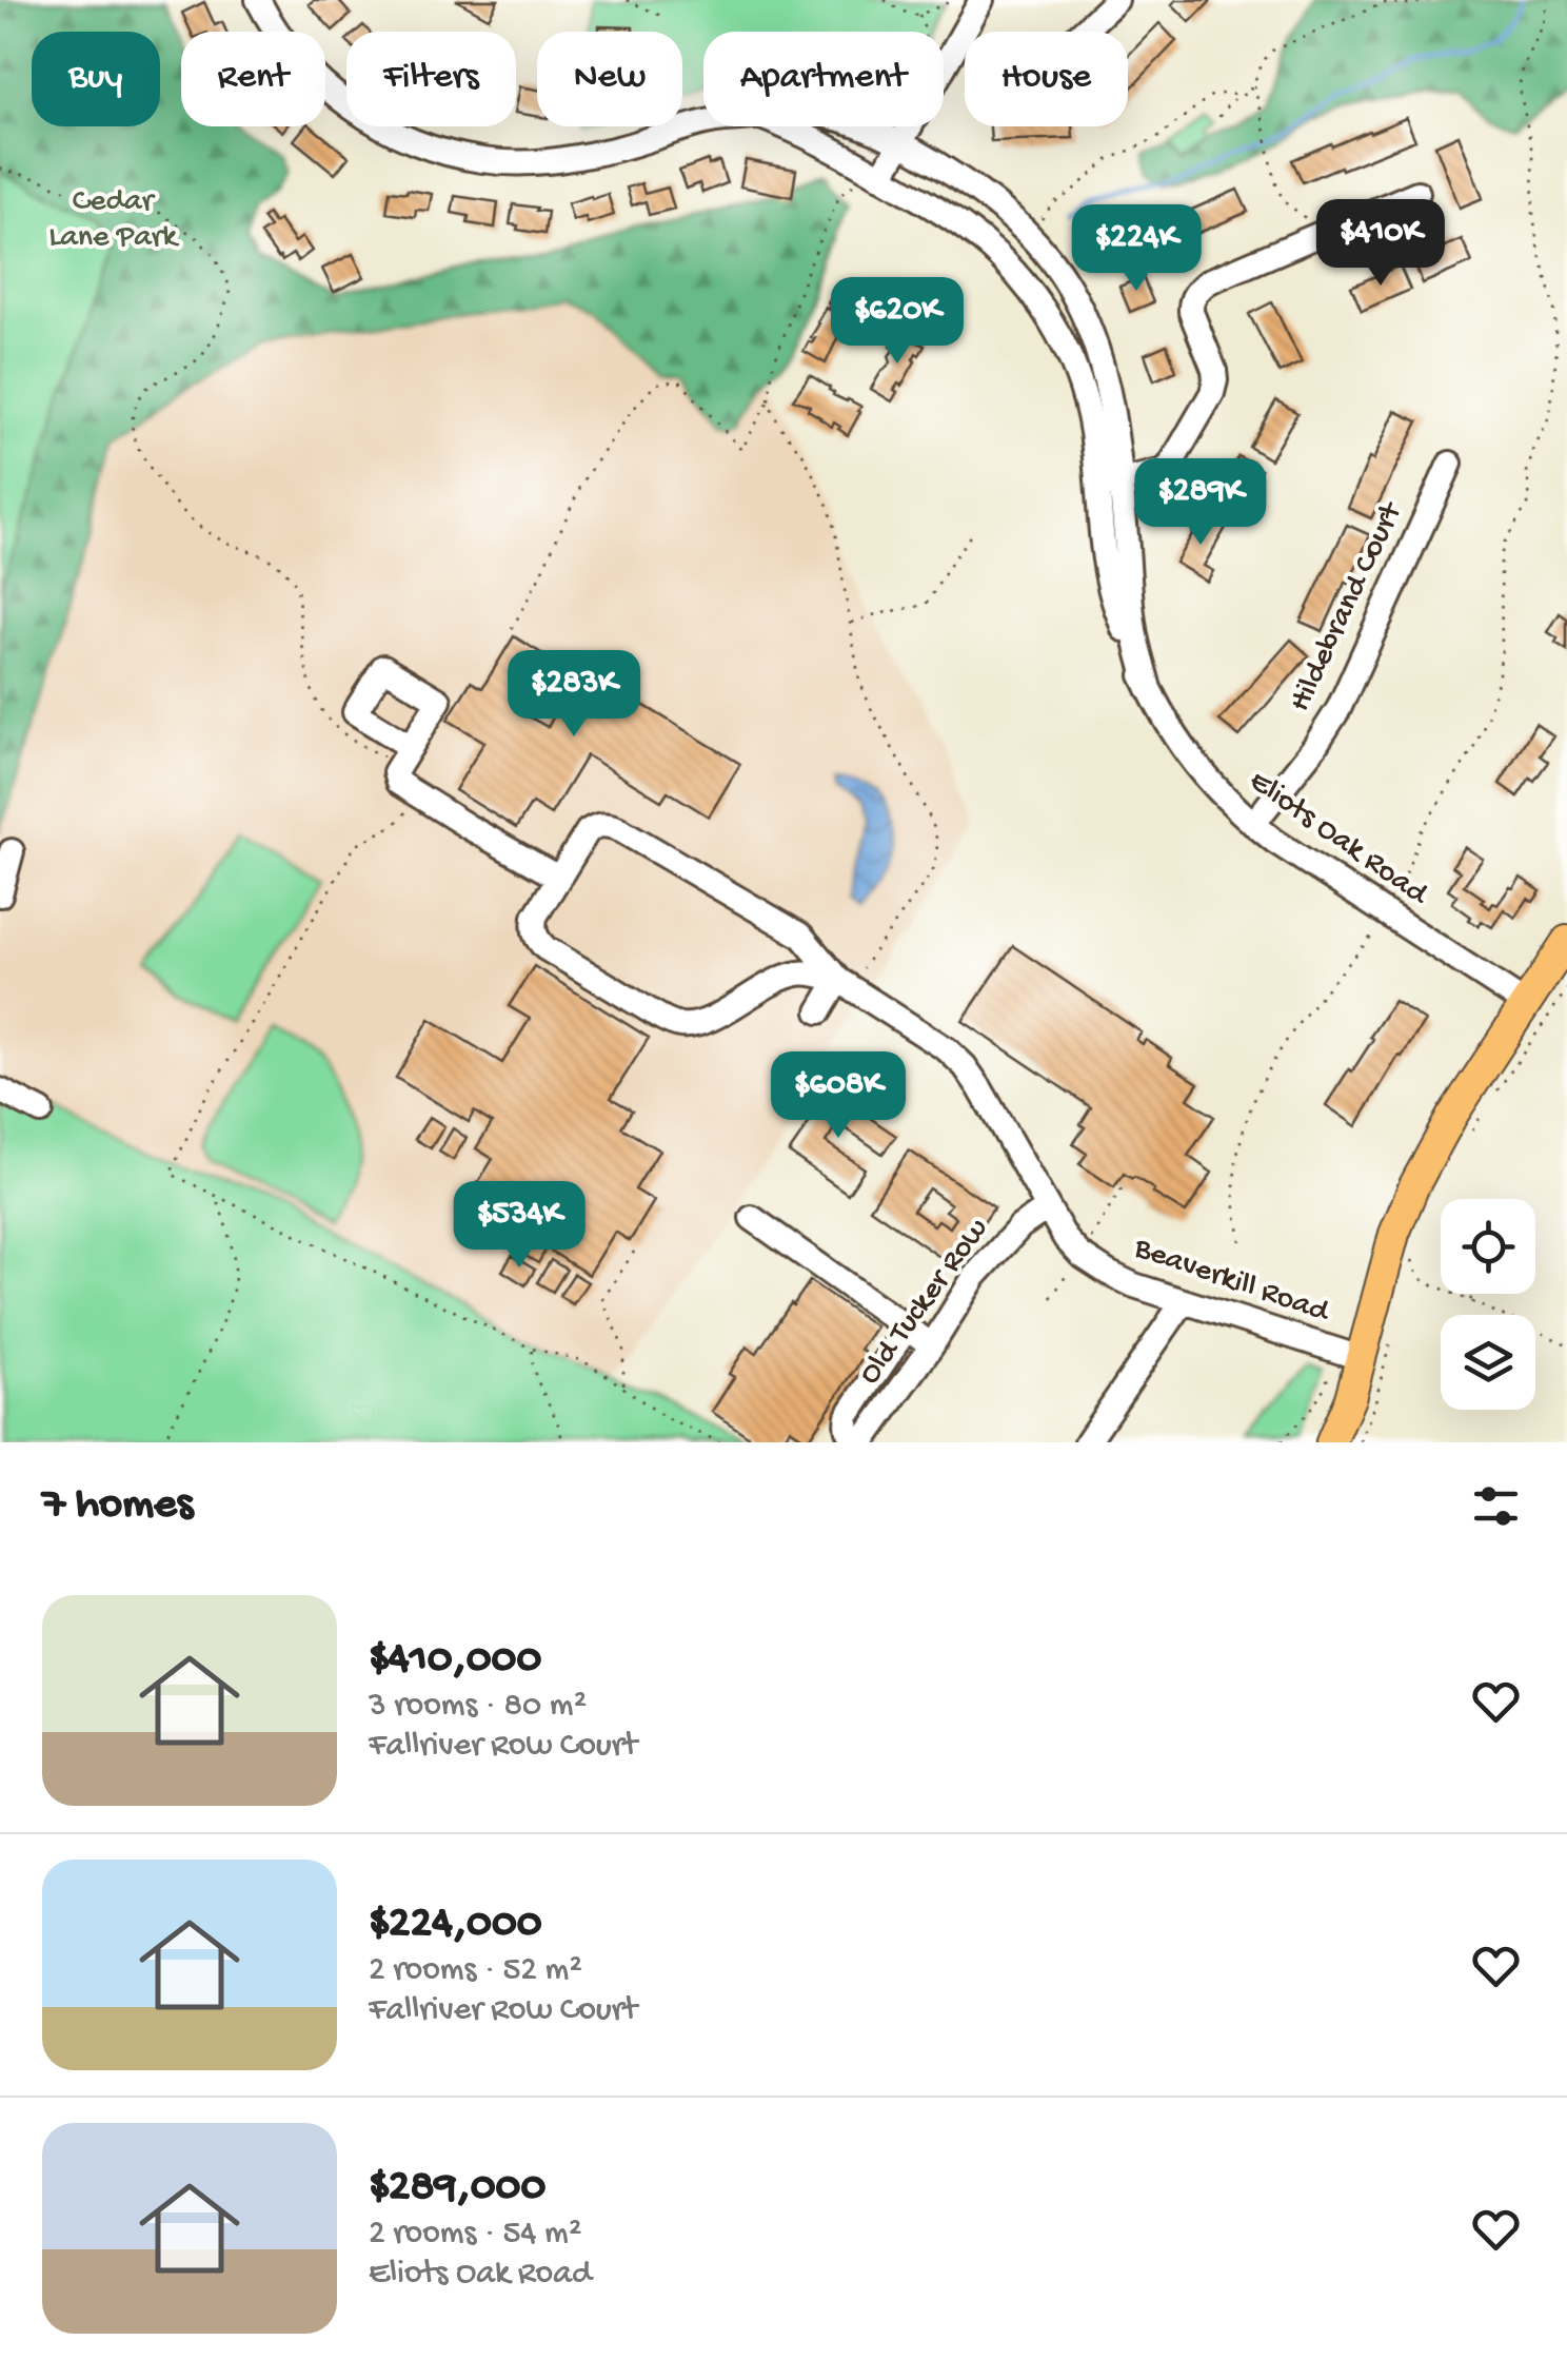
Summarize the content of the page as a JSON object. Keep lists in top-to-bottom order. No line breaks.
{"streets":{"street":["Hildebrand Court","Eliots Oak Road","Beaverkill Road","Old Tucker Row"]},"crossings":[["Hildebrand Court","Eliots Oak Road"],["Beaverkill Road","Old Tucker Row"]],"parks":["Cedar Lane Park"],"page":{"chip":["Buy","Rent","Filters","New","Apartment","House"],"price":["$410K","$224K","$620K","$289K","$283K","$608K","$534K"],"heading":"7 homes","list":[{"name":"$410,000","note":"3 rooms · 80 m² · Fallriver Row Court"},{"name":"$224,000","note":"2 rooms · 52 m² · Fallriver Row Court"},{"name":"$289,000","note":"2 rooms · 54 m² · Eliots Oak Road"}]}}
